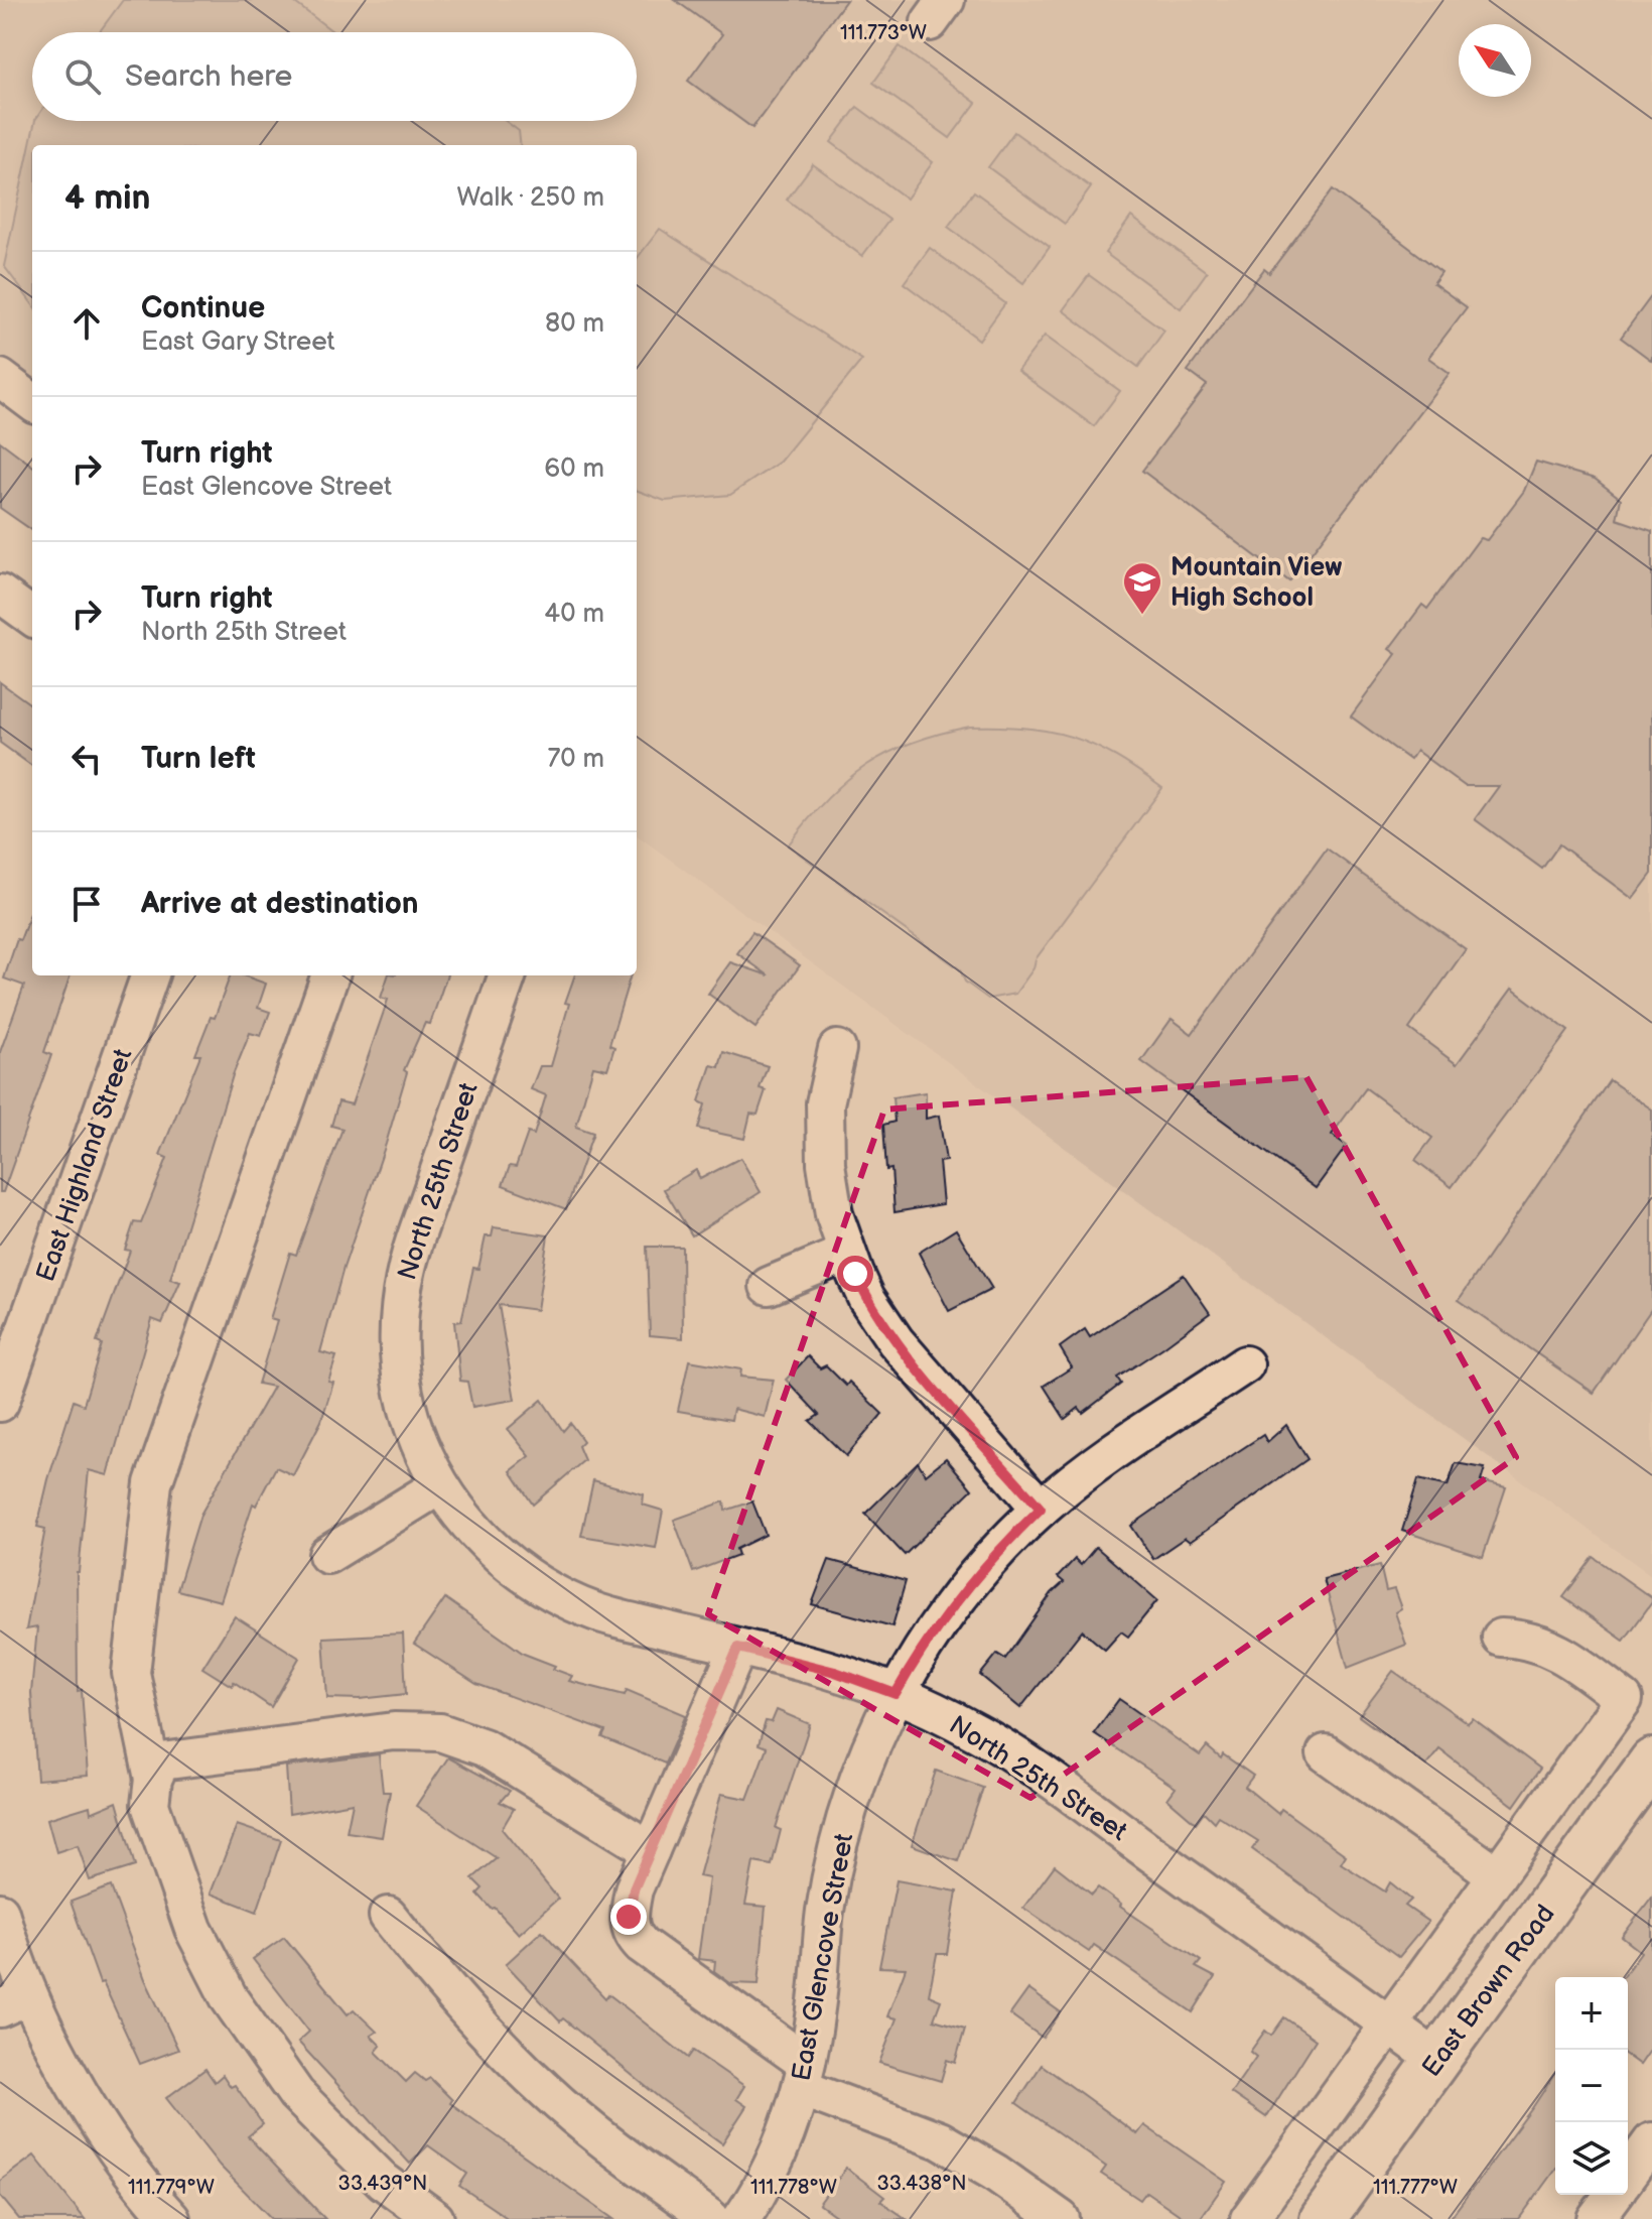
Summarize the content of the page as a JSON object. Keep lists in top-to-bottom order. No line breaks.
{"streets":{"main road":["East Brown Road"],"street":["East Highland Street","North 25th Street","East Glencove Street"]},"crossings":[["North 25th Street","East Glencove Street"],["North 25th Street","East Brown Road"]],"places":{"school or university":["Mountain View High School"]},"north":"top left","page":{"search":"Search here","heading":["4 min","Walk · 250 m"],"list":[["Continue","East Gary Street","80 m"],["Turn right","East Glencove Street","60 m"],["Turn right","North 25th Street","40 m"],["Turn left","70 m"],"Arrive at destination"],"map_buttons":["+","−"]},"coordinates":["111.773°W","33.439°N","33.438°N","111.779°W","111.778°W","111.777°W"]}
